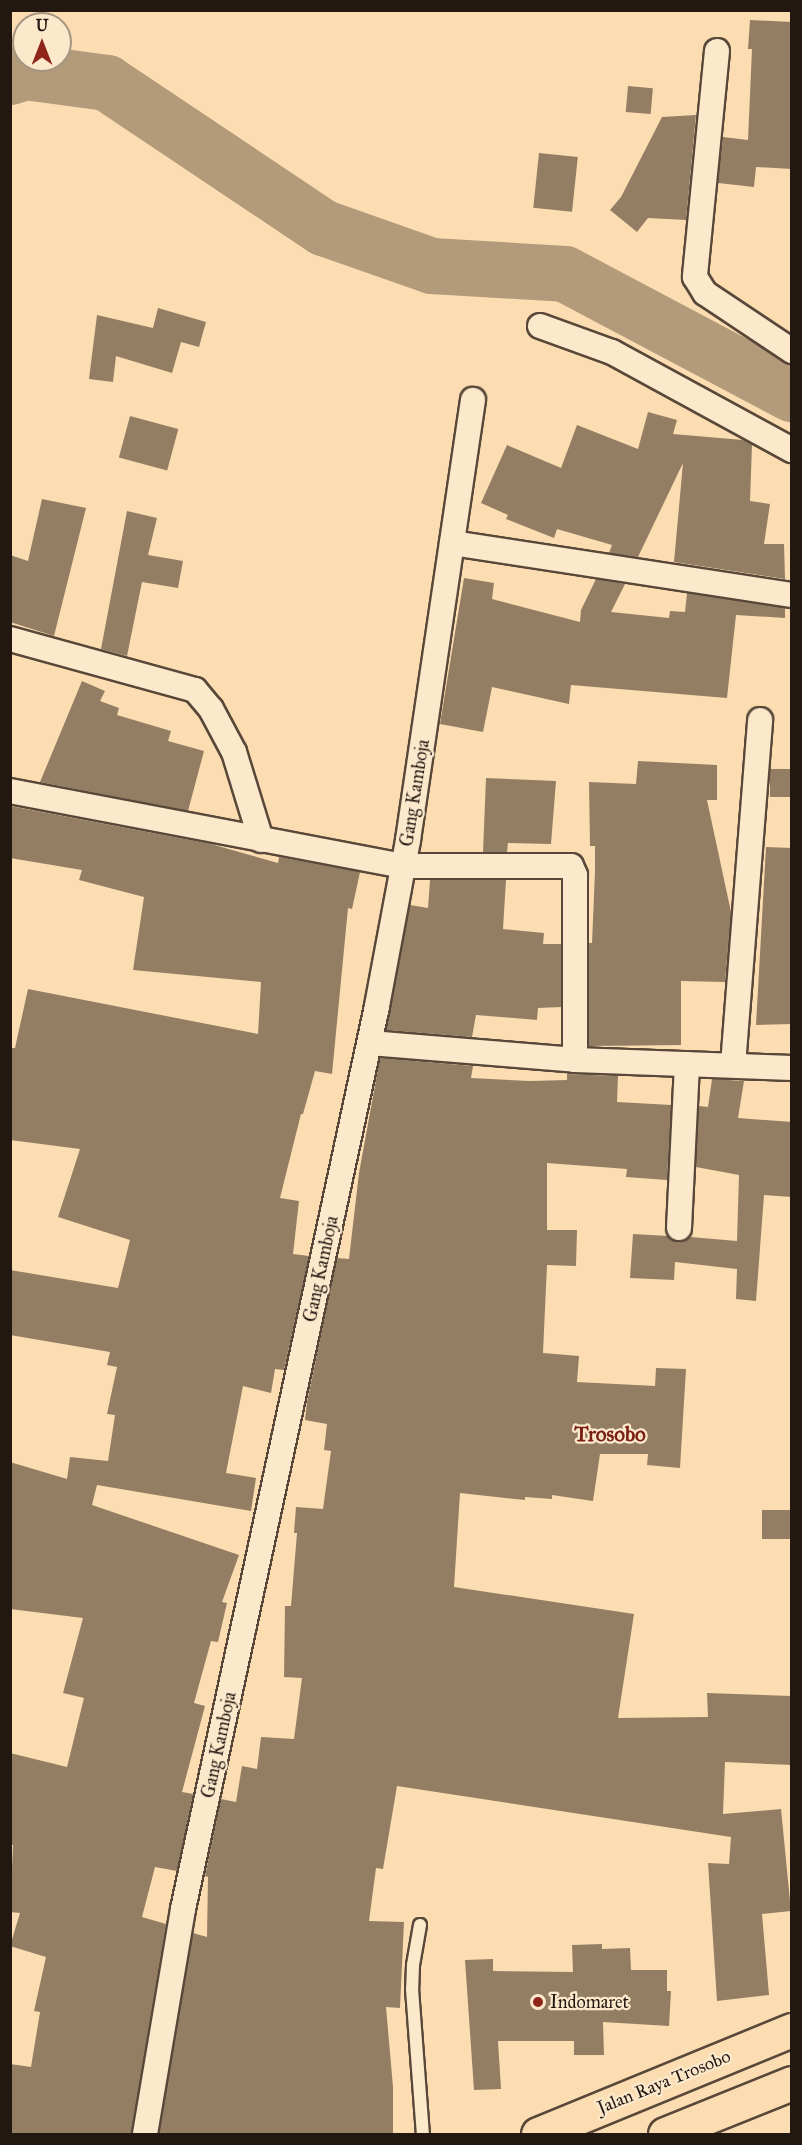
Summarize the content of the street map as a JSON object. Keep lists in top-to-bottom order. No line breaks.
{"streets":{"highway":["Jalan Raya Trosobo"],"street":["Gang Kamboja"]},"districts":["Trosobo"],"places":["Indomaret"],"north":"top"}
